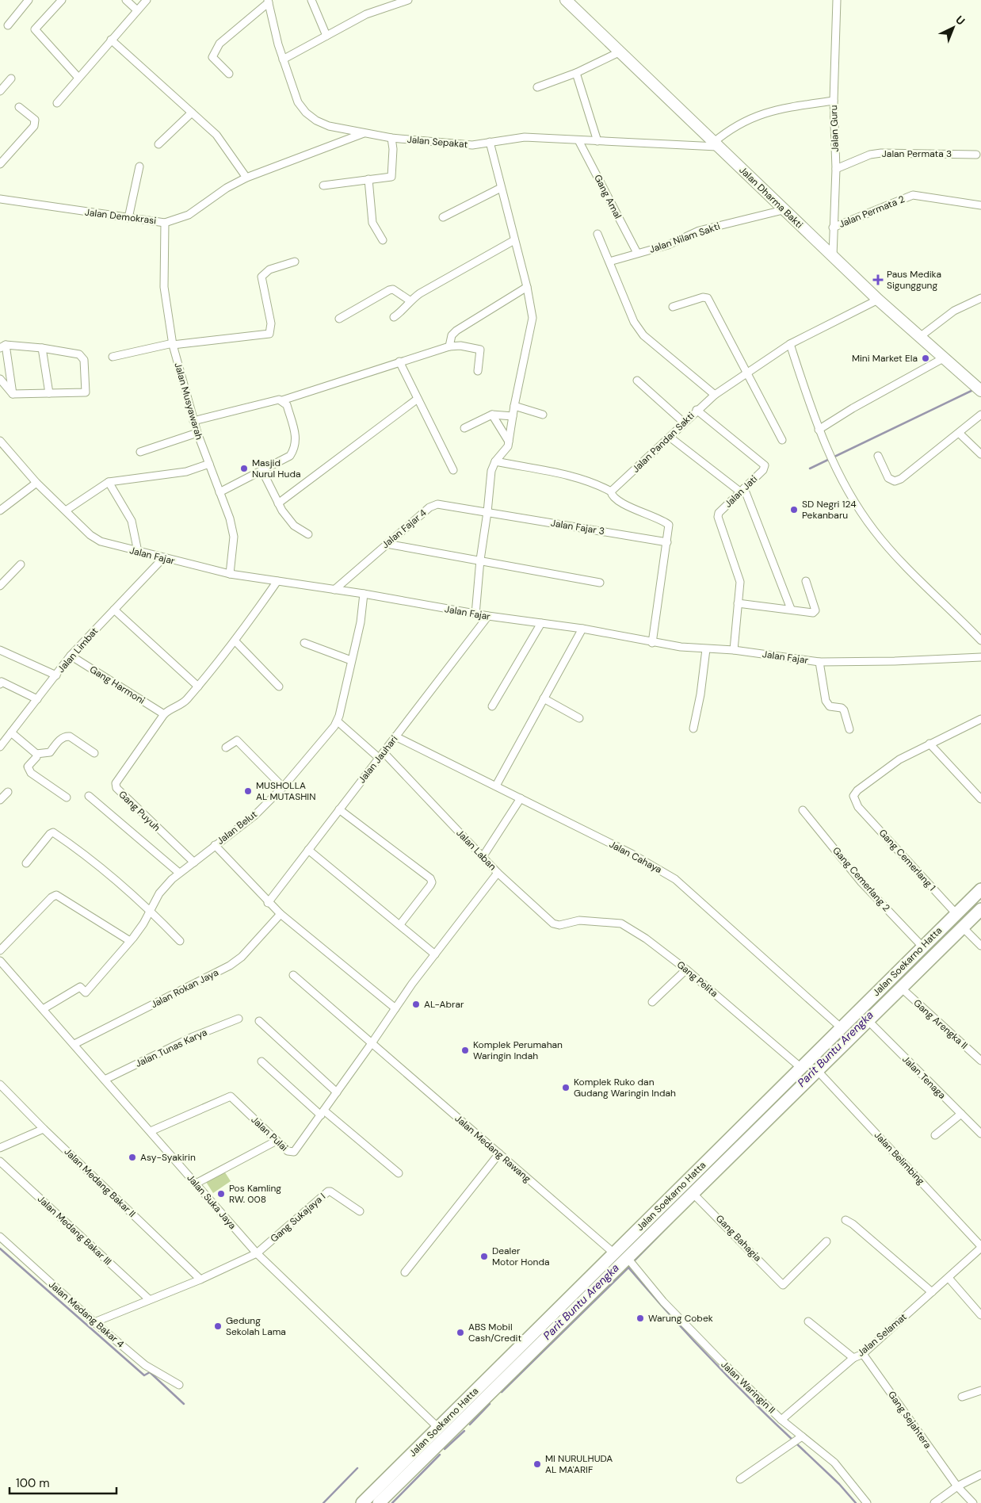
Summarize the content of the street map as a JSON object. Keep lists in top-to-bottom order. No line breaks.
{"streets":{"main road":["Jalan Dharma Bakti","Jalan Soekarno Hatta"],"street":["Jalan Guru","Jalan Sepakat","Jalan Permata 3","Gang Amal","Jalan Permata 2","Jalan Demokrasi","Jalan Nilam Sakti","Jalan Musyawarah","Jalan Pandan Sakti","Jalan Jati","Jalan Fajar 3","Jalan Fajar 4","Jalan Fajar","Jalan Limbat","Gang Harmoni","Jalan Jauhari","Gang Puyuh","Jalan Belut","Jalan Laban","Jalan Cahaya","Gang Cemerlang 1","Gang Cemerlang 2","Gang Pelita","Jalan Rokan Jaya","Gang Arengka II","Jalan Tunas Karya","Jalan Tenaga","Jalan Pulai","Jalan Medang Rawang","Jalan Belimbing","Jalan Medang Bakar II","Jalan Suka Jaya","Gang Sukajaya I","Jalan Medang Bakar III","Gang Bahagia","Jalan Medang Bakar 4","Jalan Selamat","Jalan Waringin II","Gang Sejahtera"]},"crossings":[["Jalan Guru","Jalan Permata 3"],["Jalan Guru","Jalan Dharma Bakti"],["Jalan Guru","Jalan Permata 2"],["Jalan Sepakat","Gang Amal"],["Jalan Sepakat","Jalan Dharma Bakti"],["Jalan Sepakat","Jalan Demokrasi"],["Gang Amal","Jalan Nilam Sakti"],["Jalan Dharma Bakti","Jalan Nilam Sakti"],["Jalan Dharma Bakti","Jalan Pandan Sakti"],["Jalan Demokrasi","Jalan Musyawarah"],["Jalan Musyawarah","Jalan Fajar"],["Jalan Pandan Sakti","Jalan Jati"],["Jalan Jati","Jalan Fajar"],["Jalan Fajar 3","Jalan Fajar 4"],["Jalan Fajar 4","Jalan Fajar"],["Jalan Fajar","Jalan Limbat"],["Jalan Fajar","Jalan Jauhari"],["Jalan Fajar","Jalan Belut"],["Jalan Limbat","Gang Harmoni"],["Gang Harmoni","Gang Puyuh"],["Jalan Jauhari","Jalan Laban"],["Jalan Jauhari","Jalan Cahaya"],["Gang Puyuh","Jalan Belut"],["Jalan Belut","Jalan Laban"],["Jalan Belut","Jalan Suka Jaya"],["Jalan Laban","Gang Pelita"],["Jalan Laban","Jalan Pulai"],["Jalan Cahaya","Jalan Soekarno Hatta"],["Gang Cemerlang 1","Jalan Soekarno Hatta"],["Gang Cemerlang 2","Jalan Soekarno Hatta"],["Jalan Soekarno Hatta","Gang Pelita"],["Jalan Soekarno Hatta","Gang Arengka II"],["Jalan Soekarno Hatta","Jalan Tenaga"],["Jalan Soekarno Hatta","Jalan Medang Rawang"],["Jalan Soekarno Hatta","Jalan Belimbing"],["Jalan Soekarno Hatta","Jalan Suka Jaya"],["Jalan Soekarno Hatta","Gang Bahagia"],["Jalan Soekarno Hatta","Jalan Waringin II"],["Jalan Rokan Jaya","Jalan Suka Jaya"],["Jalan Tunas Karya","Jalan Suka Jaya"],["Jalan Pulai","Jalan Medang Rawang"],["Jalan Pulai","Jalan Suka Jaya"],["Jalan Belimbing","Jalan Selamat"],["Jalan Suka Jaya","Gang Sukajaya I"],["Jalan Selamat","Jalan Waringin II"],["Jalan Selamat","Gang Sejahtera"]],"water":["Parit Buntu Arengka"],"places":{"health":["Paus Medika Sigunggung"],"other":["Mini Market Ela","Masjid Nurul Huda","SD Negri 124 Pekanbaru","MUSHOLLA AL MUTASHIN","AL-Abrar","Komplek Perumahan Waringin Indah","Komplek Ruko dan Gudang Waringin Indah","Asy-Syakirin","Pos Kamling RW. 008","Dealer Motor Honda","Warung Cobek","Gedung Sekolah Lama","ABS Mobil Cash/Credit","MI NURULHUDA AL MA'ARIF"]},"scale_bar":"100 m","north":"top right"}
